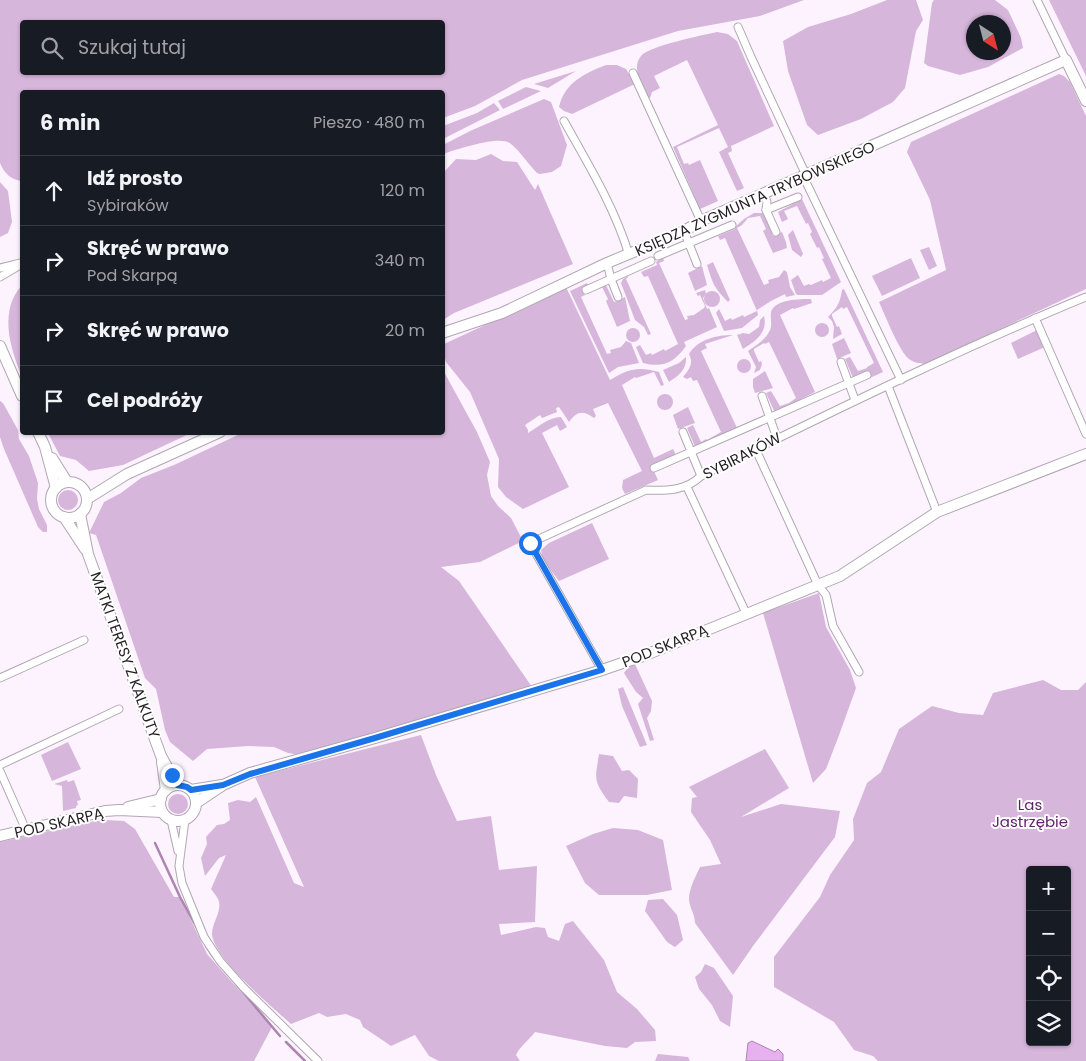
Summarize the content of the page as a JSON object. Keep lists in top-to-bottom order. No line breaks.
{"streets":{"street":["KSIĘDZA ZYGMUNTA TRYBOWSKIEGO","SYBIRAKÓW","POD SKARPĄ","MATKI TERESY Z KALKUTY"]},"crossings":[["SYBIRAKÓW","POD SKARPĄ"],["POD SKARPĄ","MATKI TERESY Z KALKUTY"]],"parks":["Las Jastrzębie"],"north":"bottom right","page":{"search":"Szukaj tutaj","heading":["6 min","Pieszo · 480 m"],"list":[["Idź prosto","Sybiraków","120 m"],["Skręć w prawo","Pod Skarpą","340 m"],["Skręć w prawo","20 m"],"Cel podróży"],"map_buttons":["+","−"]}}
